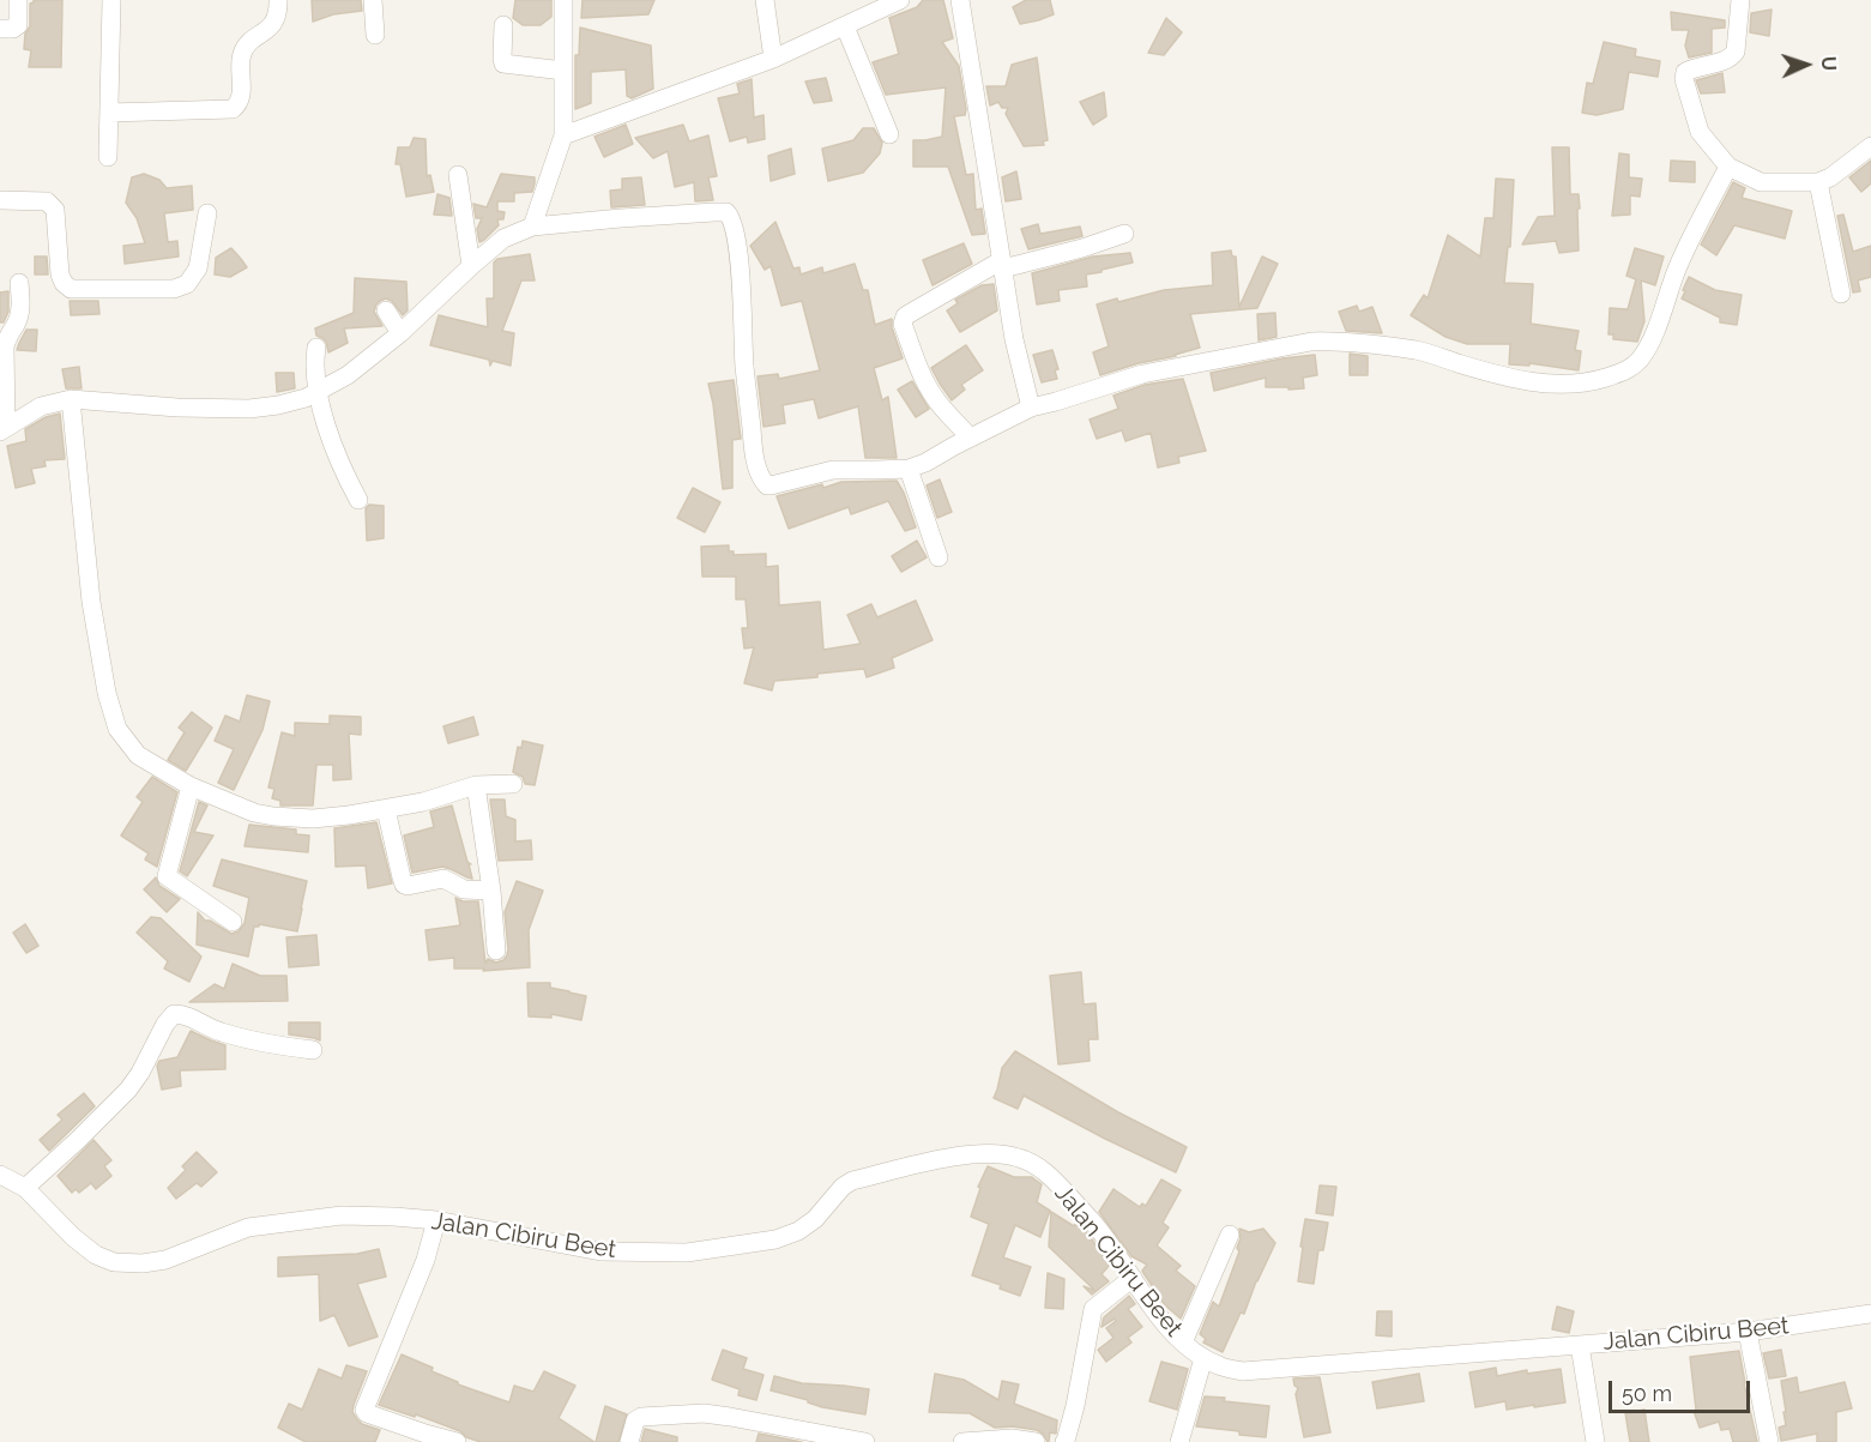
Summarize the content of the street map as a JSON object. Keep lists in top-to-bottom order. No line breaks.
{"streets":{"street":["Jalan Cibiru Beet"]},"scale_bar":"50 m","north":"right"}
